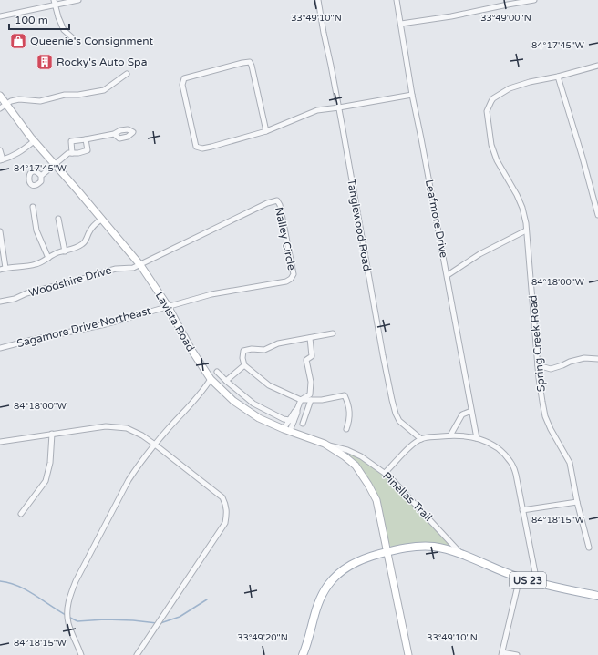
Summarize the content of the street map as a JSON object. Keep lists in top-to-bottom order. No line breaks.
{"streets":{"main road":["Lavista Road","US 23"],"street":["Leafmore Drive","Tanglewood Road","Nalley Circle","Woodshire Drive","Sagamore Drive Northeast","Spring Creek Road","Pinellas Trail"]},"crossings":[["Nalley Circle","Woodshire Drive"],["Nalley Circle","Lavista Road"],["Nalley Circle","Sagamore Drive Northeast"],["Woodshire Drive","Lavista Road"],["Lavista Road","Sagamore Drive Northeast"],["Lavista Road","Pinellas Trail"],["Lavista Road","US 23"],["Pinellas Trail","US 23"]],"places":{"shop":["Queenie's Consignment"],"building":["Rocky's Auto Spa"]},"scale_bar":"100 m","coordinates":["33°49'10\"N","33°49'00\"N","84°17'45\"W","84°18'00\"W","84°18'15\"W","33°49'20\"N"]}
